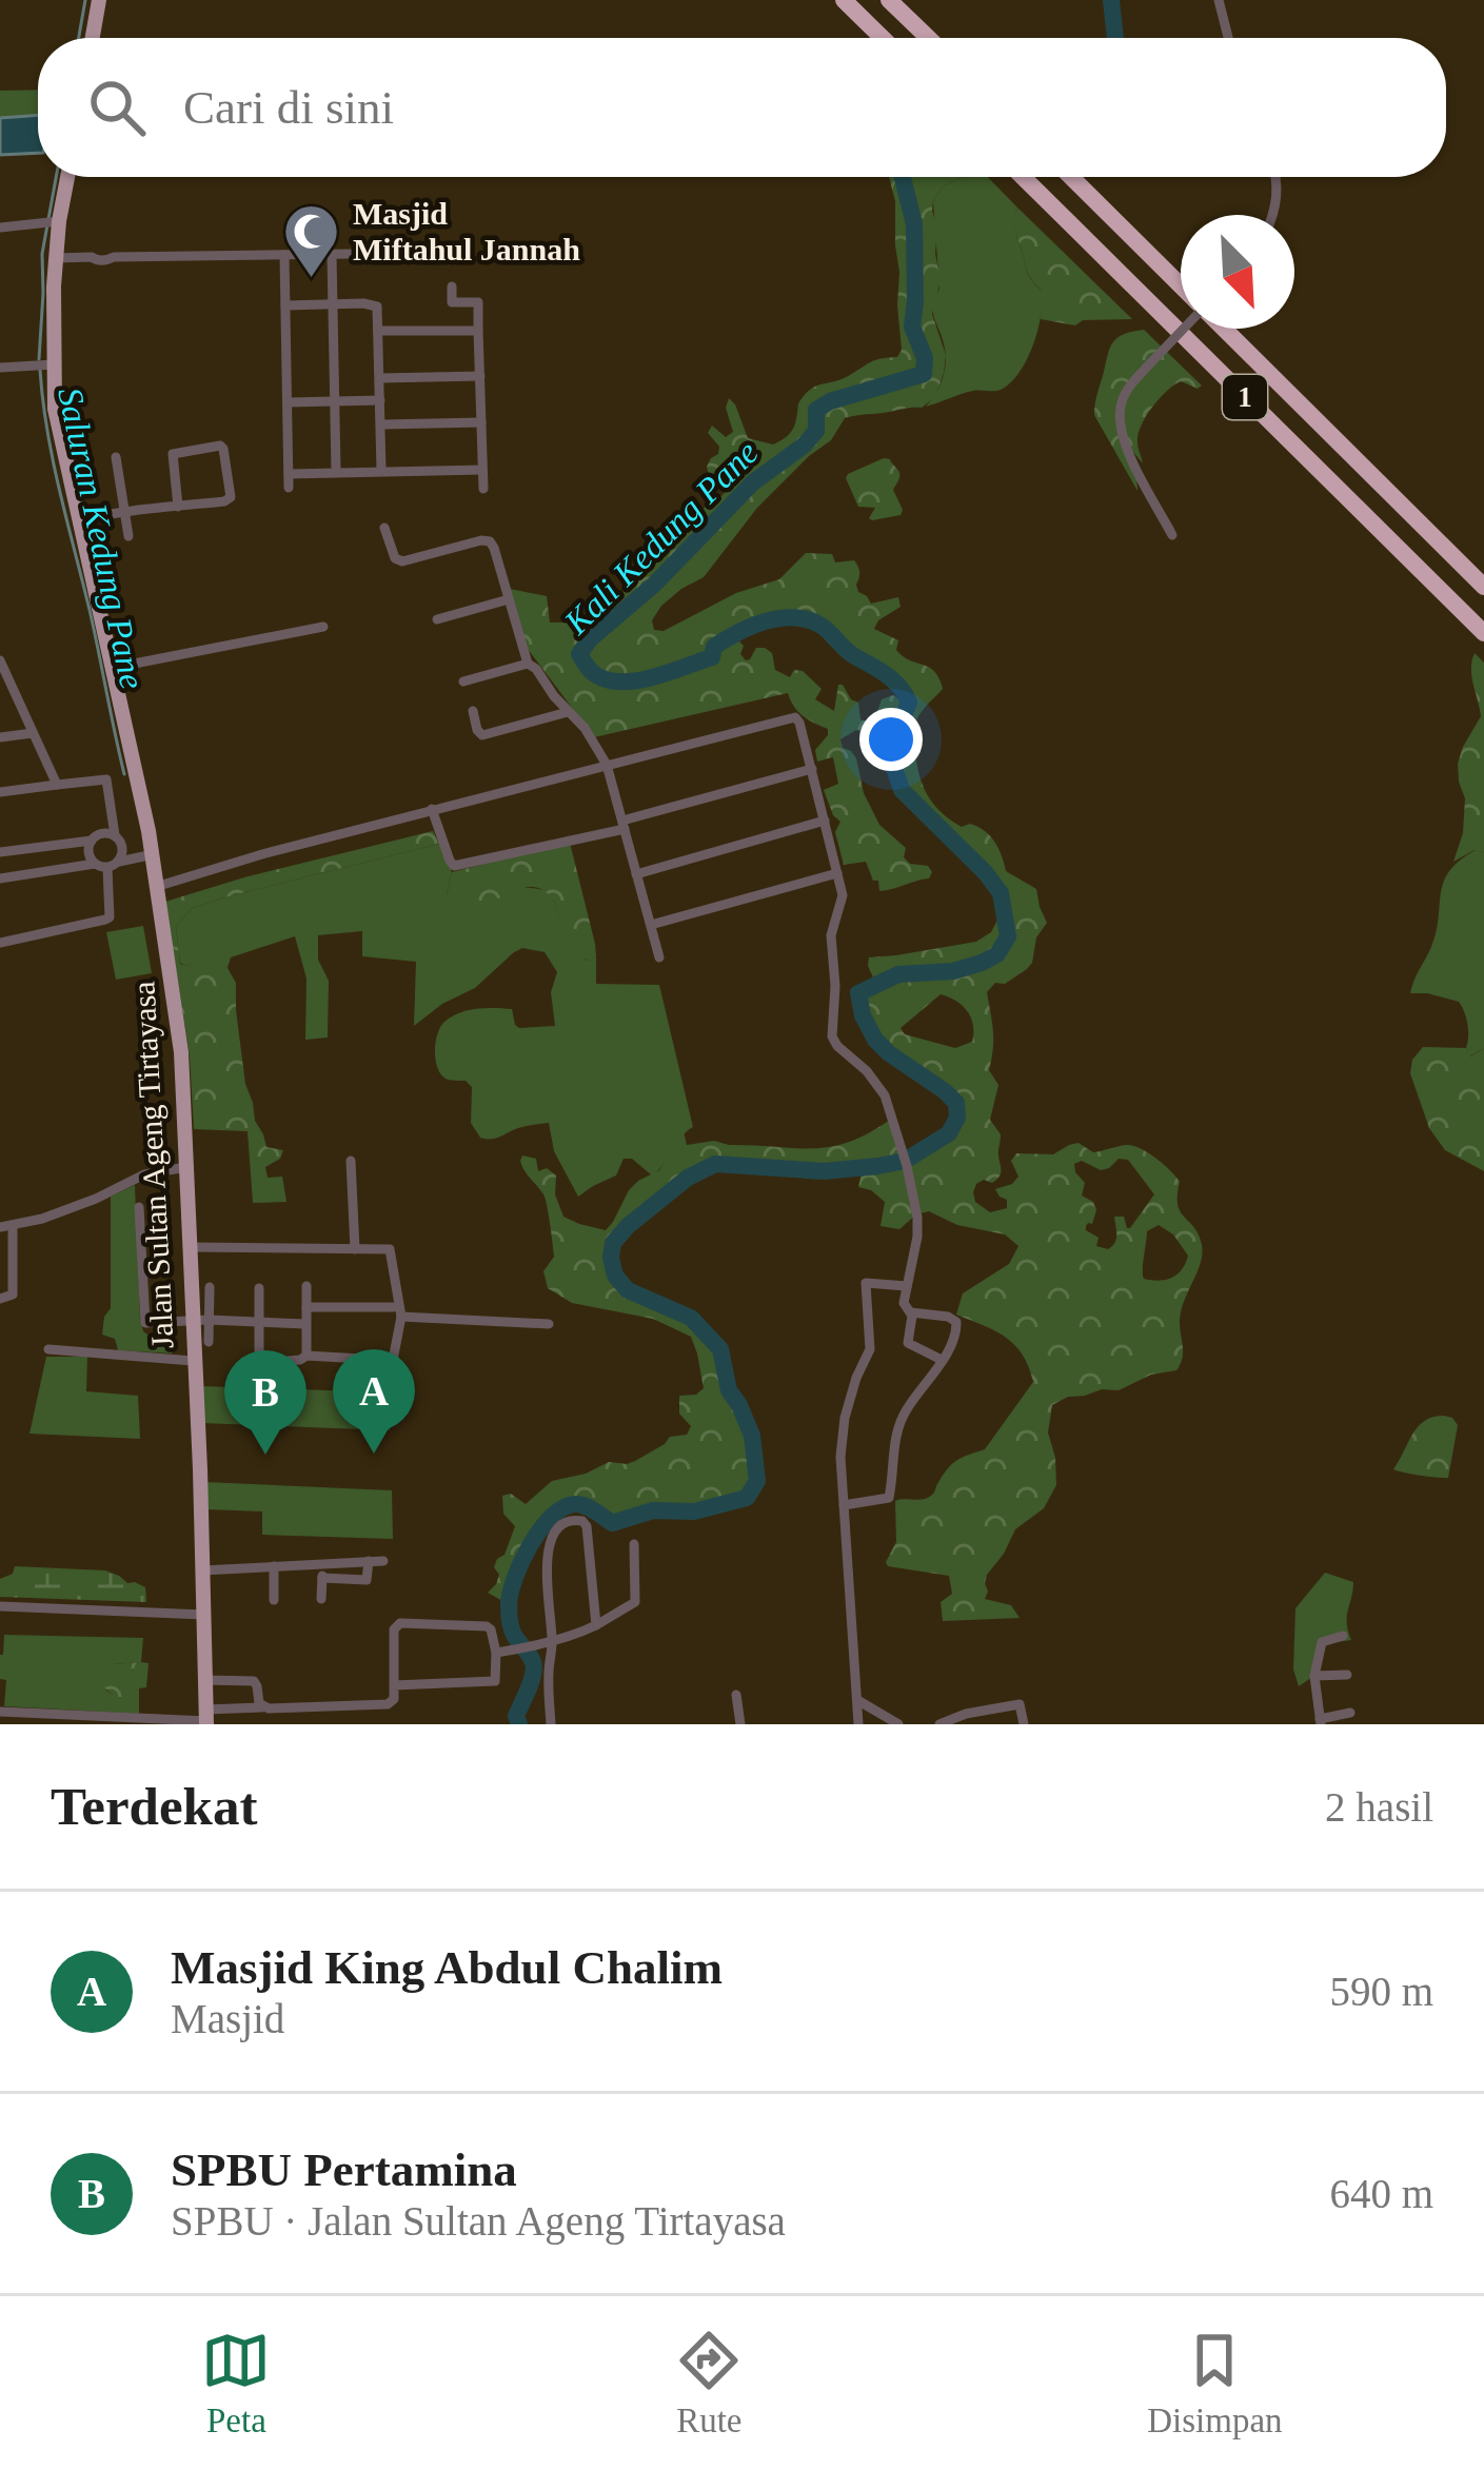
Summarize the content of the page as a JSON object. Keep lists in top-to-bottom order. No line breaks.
{"streets":{"highway":["1"],"main road":["Jalan Sultan Ageng Tirtayasa"]},"water":["Kali Kedung Pane","Saluran Kedung Pane"],"places":{"mosque":["Masjid Miftahul Jannah"]},"north":"bottom right","page":{"search":"Cari di sini","pins":["A","B"],"heading":["Terdekat","2 hasil"],"list":[{"mark":"A","name":"Masjid King Abdul Chalim","note":"Masjid","value":"590 m"},{"mark":"B","name":"SPBU Pertamina","note":"SPBU · Jalan Sultan Ageng Tirtayasa","value":"640 m"}],"nav":["Peta","Rute","Disimpan"]}}
